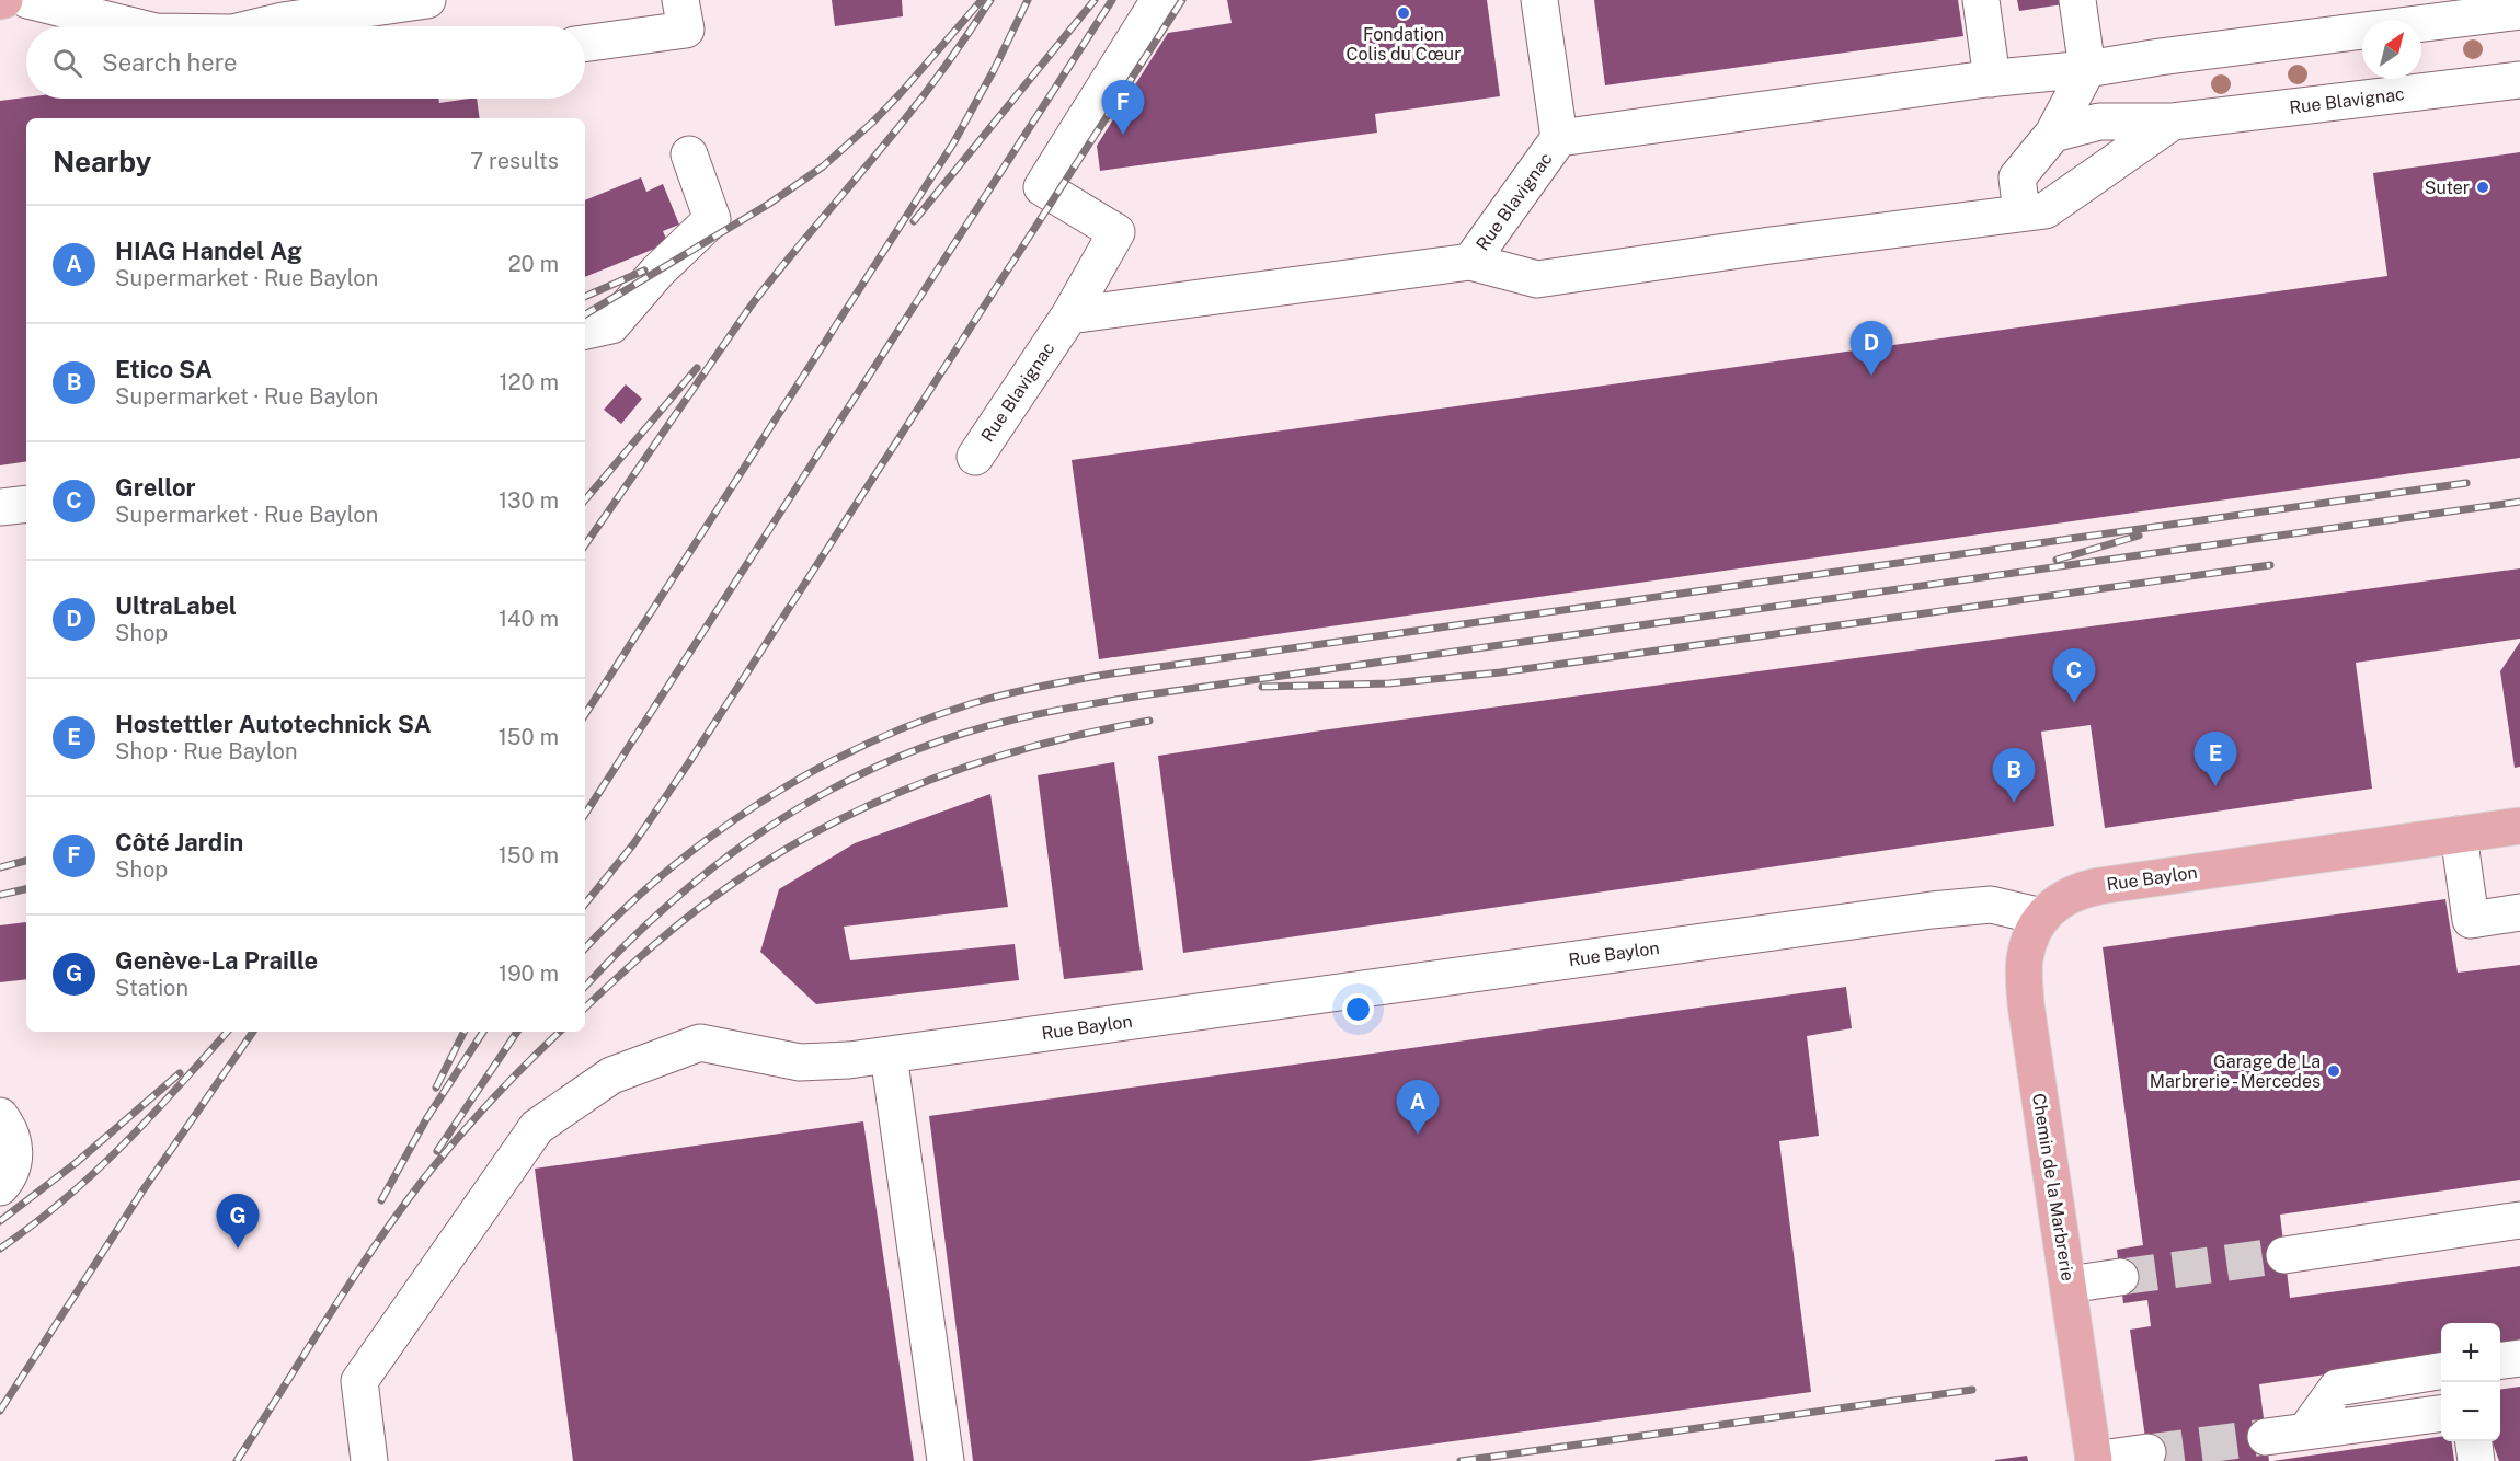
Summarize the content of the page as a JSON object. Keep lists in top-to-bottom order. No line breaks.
{"streets":{"main road":["Rue Baylon","Chemin de la Marbrerie"],"street":["Rue Blavignac"]},"crossings":[["Rue Baylon","Chemin de la Marbrerie"]],"places":["Fondation Colis du Cœur","Suter","Garage de La Marbrerie - Mercedes"],"north":"top right","page":{"search":"Search here","pins":["F","D","C","E","B","A","G"],"heading":["Nearby","7 results"],"list":[{"mark":"A","name":"HIAG Handel Ag","note":"Supermarket · Rue Baylon","value":"20 m"},{"mark":"B","name":"Etico SA","note":"Supermarket · Rue Baylon","value":"120 m"},{"mark":"C","name":"Grellor","note":"Supermarket · Rue Baylon","value":"130 m"},{"mark":"D","name":"UltraLabel","note":"Shop","value":"140 m"},{"mark":"E","name":"Hostettler Autotechnick SA","note":"Shop · Rue Baylon","value":"150 m"},{"mark":"F","name":"Côté Jardin","note":"Shop","value":"150 m"},{"mark":"G","name":"Genève-La Praille","note":"Station","value":"190 m"}],"map_buttons":["+","−"]}}
